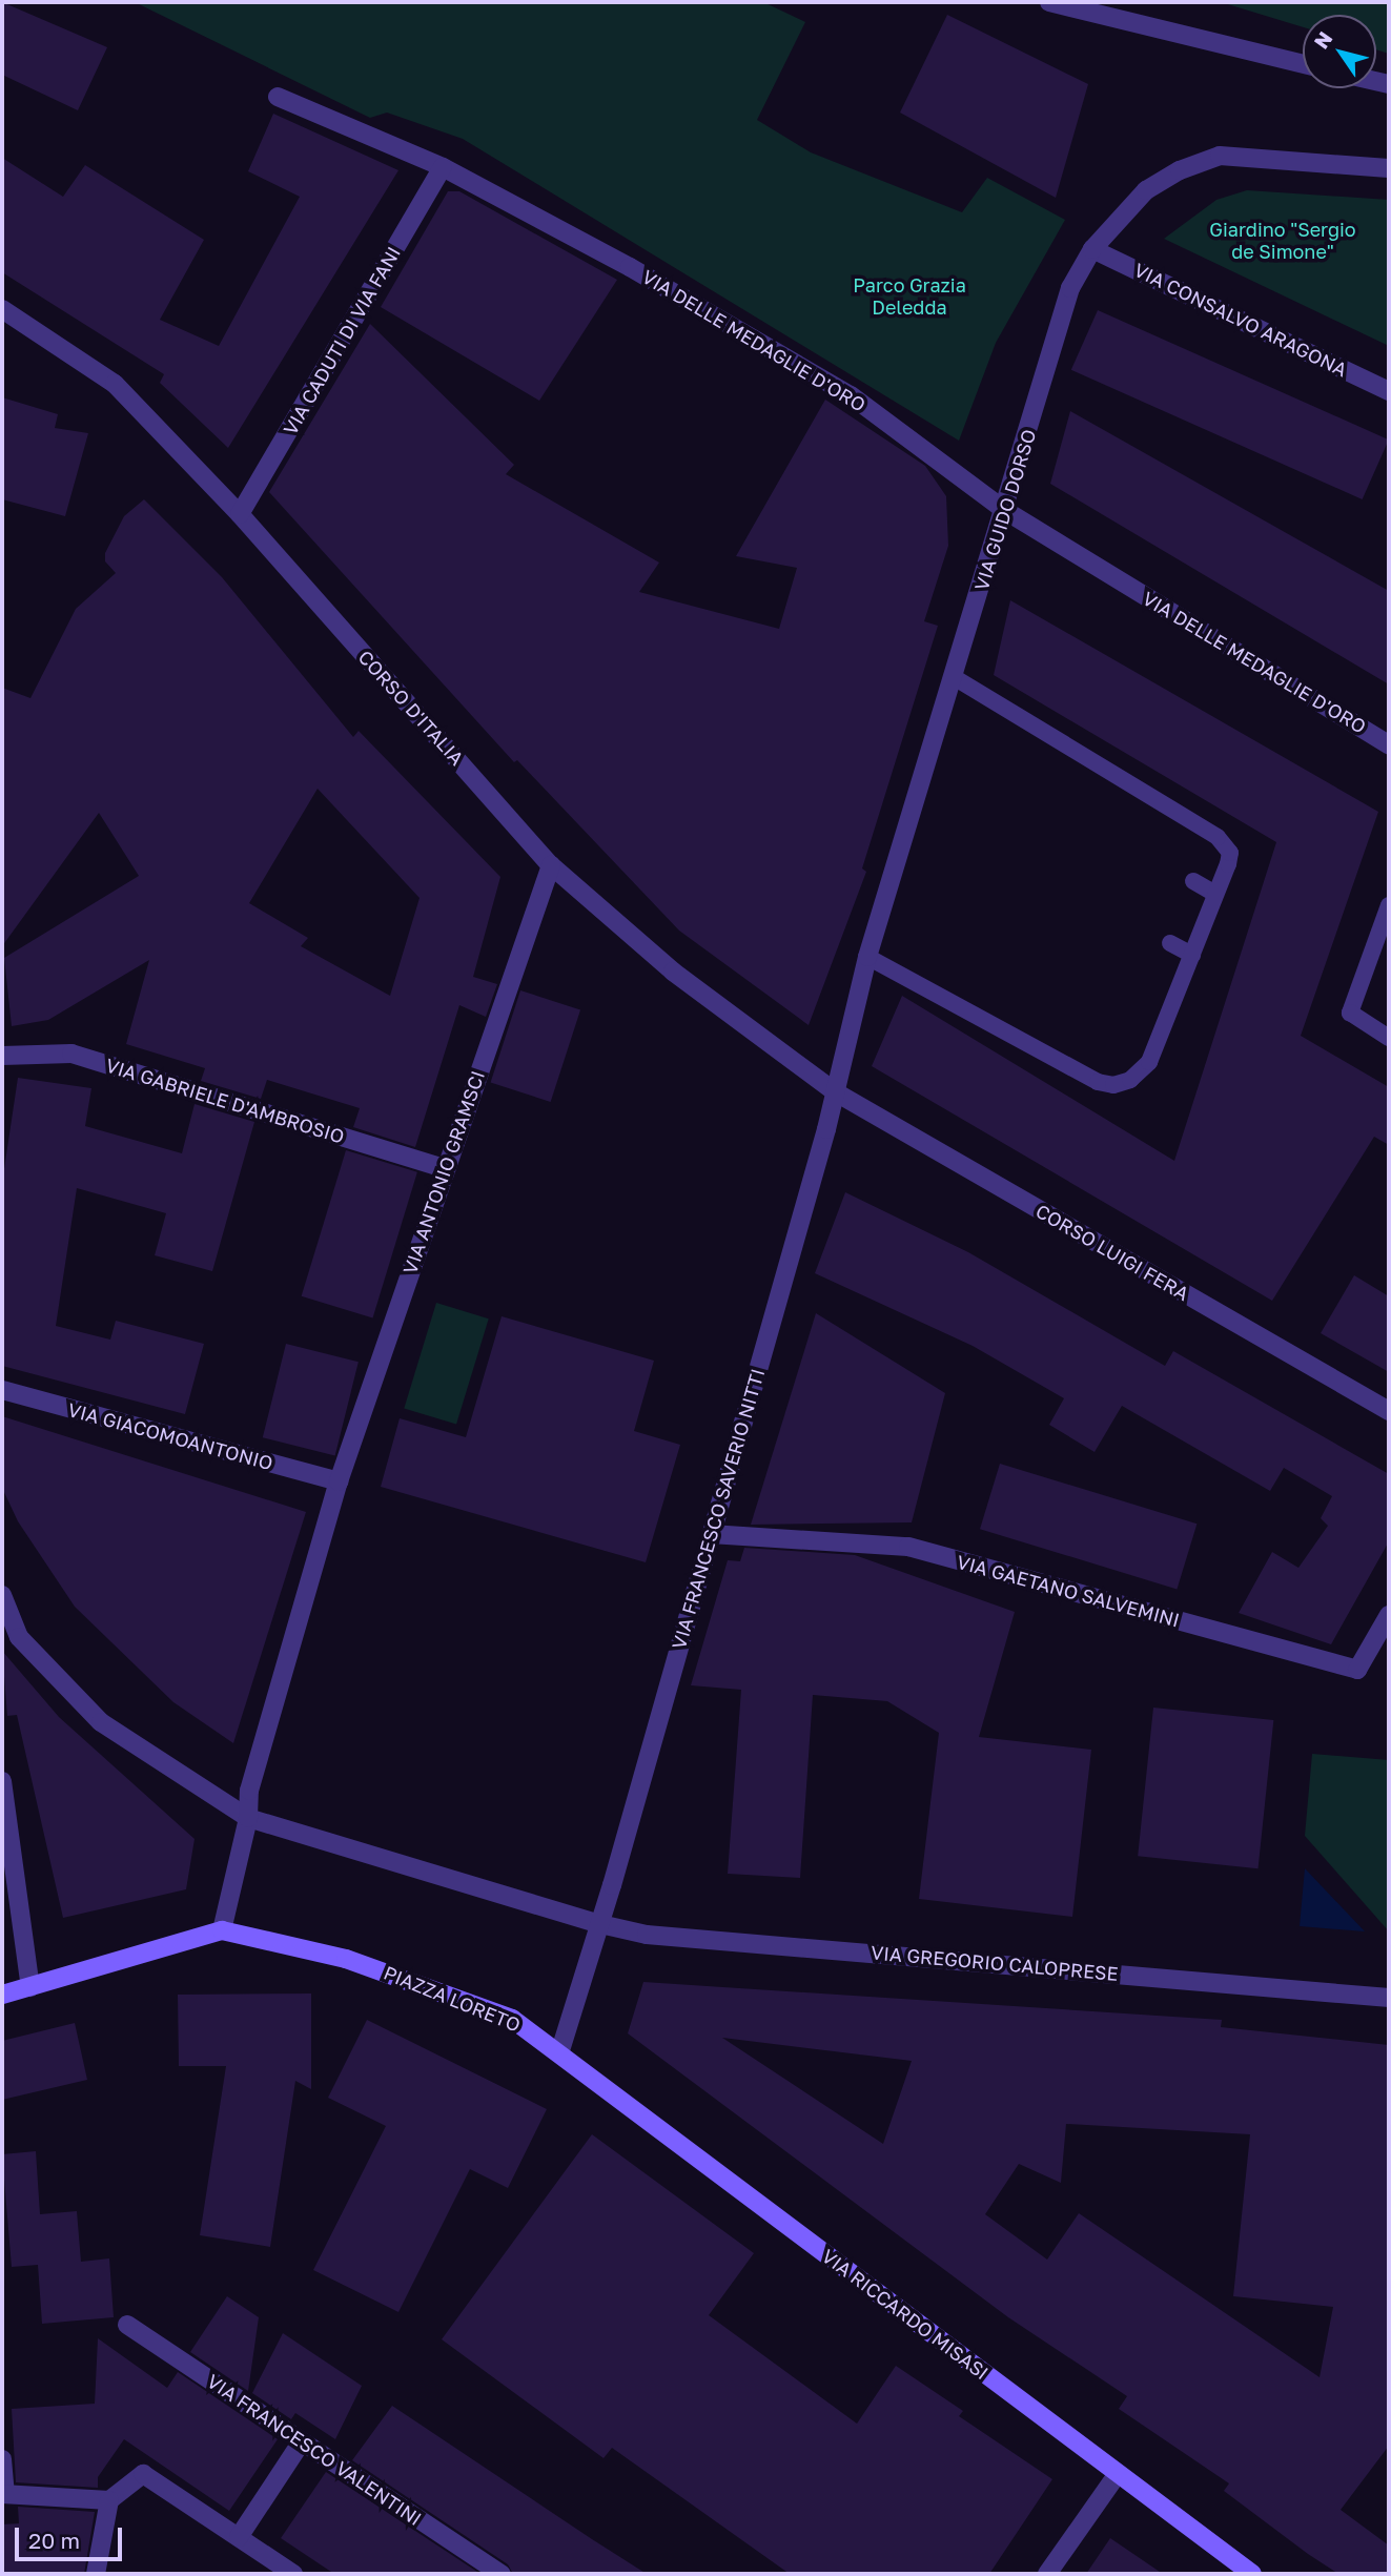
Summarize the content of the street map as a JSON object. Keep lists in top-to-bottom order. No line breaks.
{"streets":{"street":["VIA CONSALVO ARAGONA","VIA CADUTI DI VIA FANI","VIA DELLE MEDAGLIE D'ORO","VIA GUIDO DORSO","CORSO D'ITALIA","VIA GABRIELE D'AMBROSIO","VIA ANTONIO GRAMSCI","CORSO LUIGI FERA","VIA GIACOMOANTONIO","VIA FRANCESCO SAVERIO NITTI","VIA GAETANO SALVEMINI","VIA GREGORIO CALOPRESE","PIAZZA LORETO","VIA RICCARDO MISASI","VIA FRANCESCO VALENTINI"]},"crossings":[["VIA CONSALVO ARAGONA","VIA GUIDO DORSO"],["VIA CADUTI DI VIA FANI","VIA DELLE MEDAGLIE D'ORO"],["VIA CADUTI DI VIA FANI","CORSO D'ITALIA"],["VIA DELLE MEDAGLIE D'ORO","VIA GUIDO DORSO"],["VIA GUIDO DORSO","CORSO D'ITALIA"],["VIA GUIDO DORSO","CORSO LUIGI FERA"],["VIA GUIDO DORSO","VIA FRANCESCO SAVERIO NITTI"],["CORSO D'ITALIA","VIA ANTONIO GRAMSCI"],["CORSO D'ITALIA","CORSO LUIGI FERA"],["CORSO D'ITALIA","VIA FRANCESCO SAVERIO NITTI"],["VIA GABRIELE D'AMBROSIO","VIA ANTONIO GRAMSCI"],["VIA ANTONIO GRAMSCI","VIA GIACOMOANTONIO"],["CORSO LUIGI FERA","VIA FRANCESCO SAVERIO NITTI"],["VIA FRANCESCO SAVERIO NITTI","VIA GAETANO SALVEMINI"],["VIA FRANCESCO SAVERIO NITTI","VIA GREGORIO CALOPRESE"],["PIAZZA LORETO","VIA RICCARDO MISASI"]],"parks":["Giardino \"Sergio de Simone\"","Parco Grazia Deledda"],"scale_bar":"20 m","north":"top left"}
